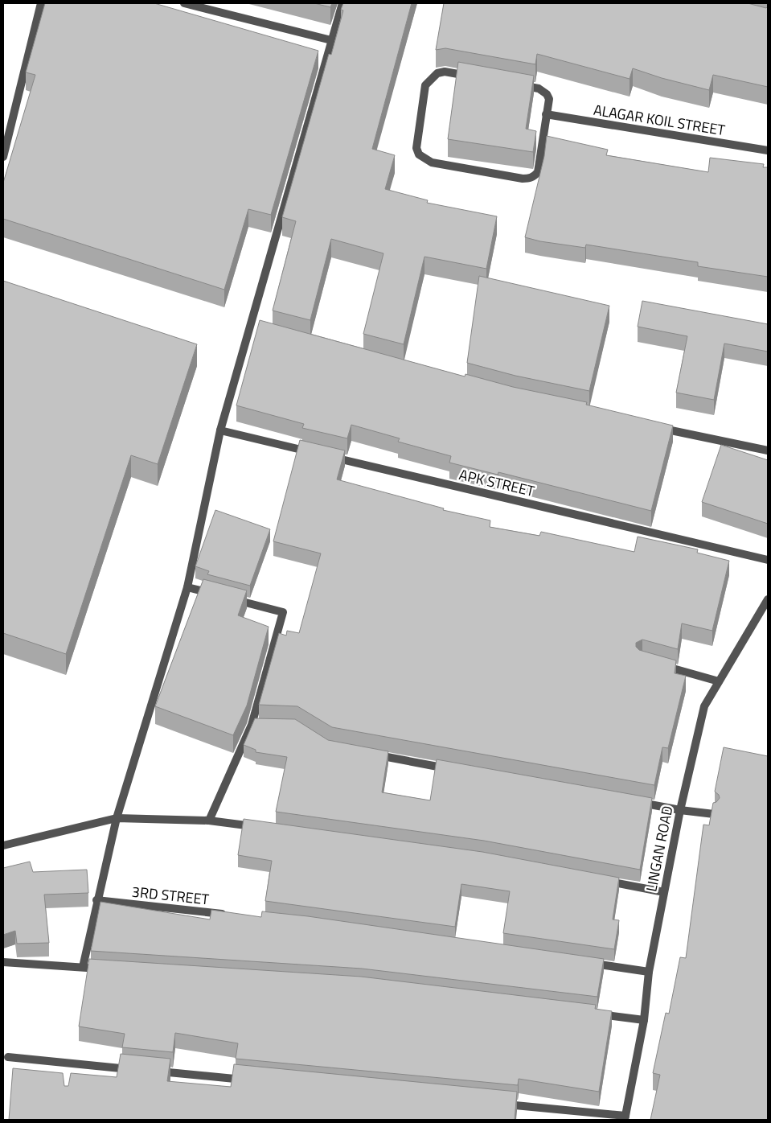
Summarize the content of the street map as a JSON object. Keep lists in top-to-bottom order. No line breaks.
{"streets":{"street":["ALAGAR KOIL STREET","APK STREET","LINGAN ROAD","3RD STREET"]}}
